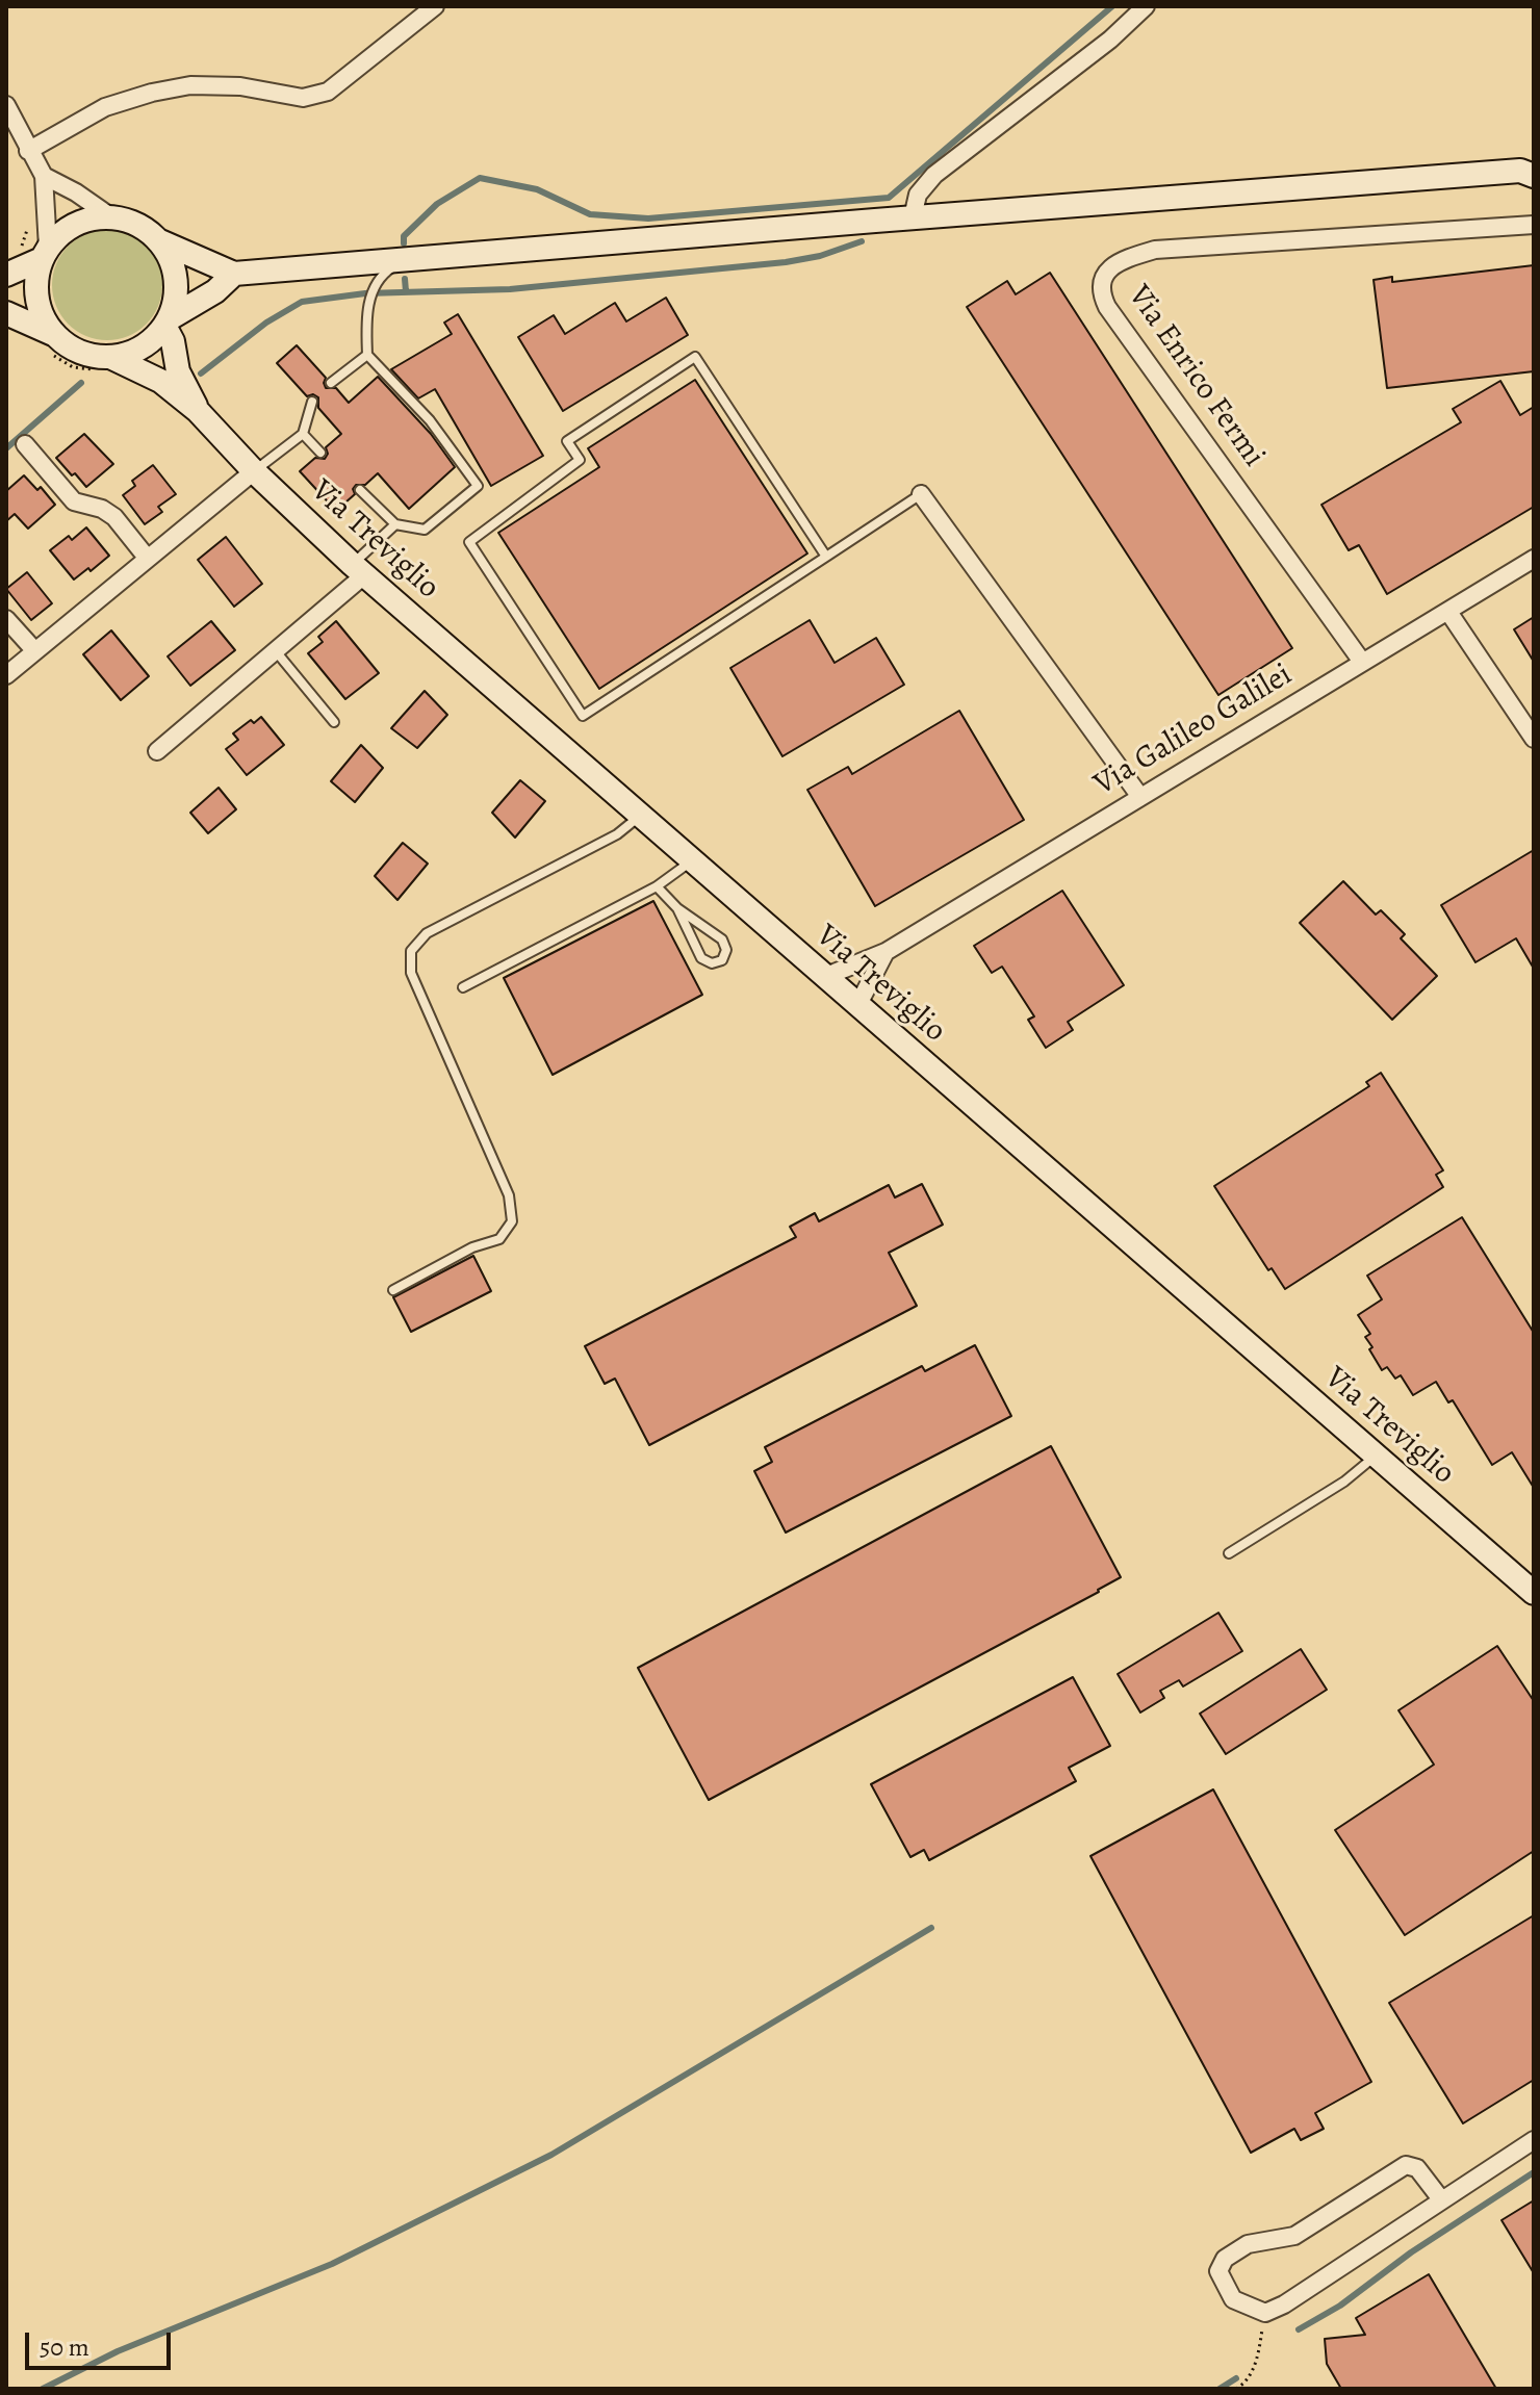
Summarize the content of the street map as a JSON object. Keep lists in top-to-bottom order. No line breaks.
{"streets":{"main road":["Via Treviglio"],"street":["Via Enrico Fermi","Via Galileo Galilei"]},"crossings":[["Via Enrico Fermi","Via Galileo Galilei"],["Via Treviglio","Via Galileo Galilei"]],"scale_bar":"50 m"}
